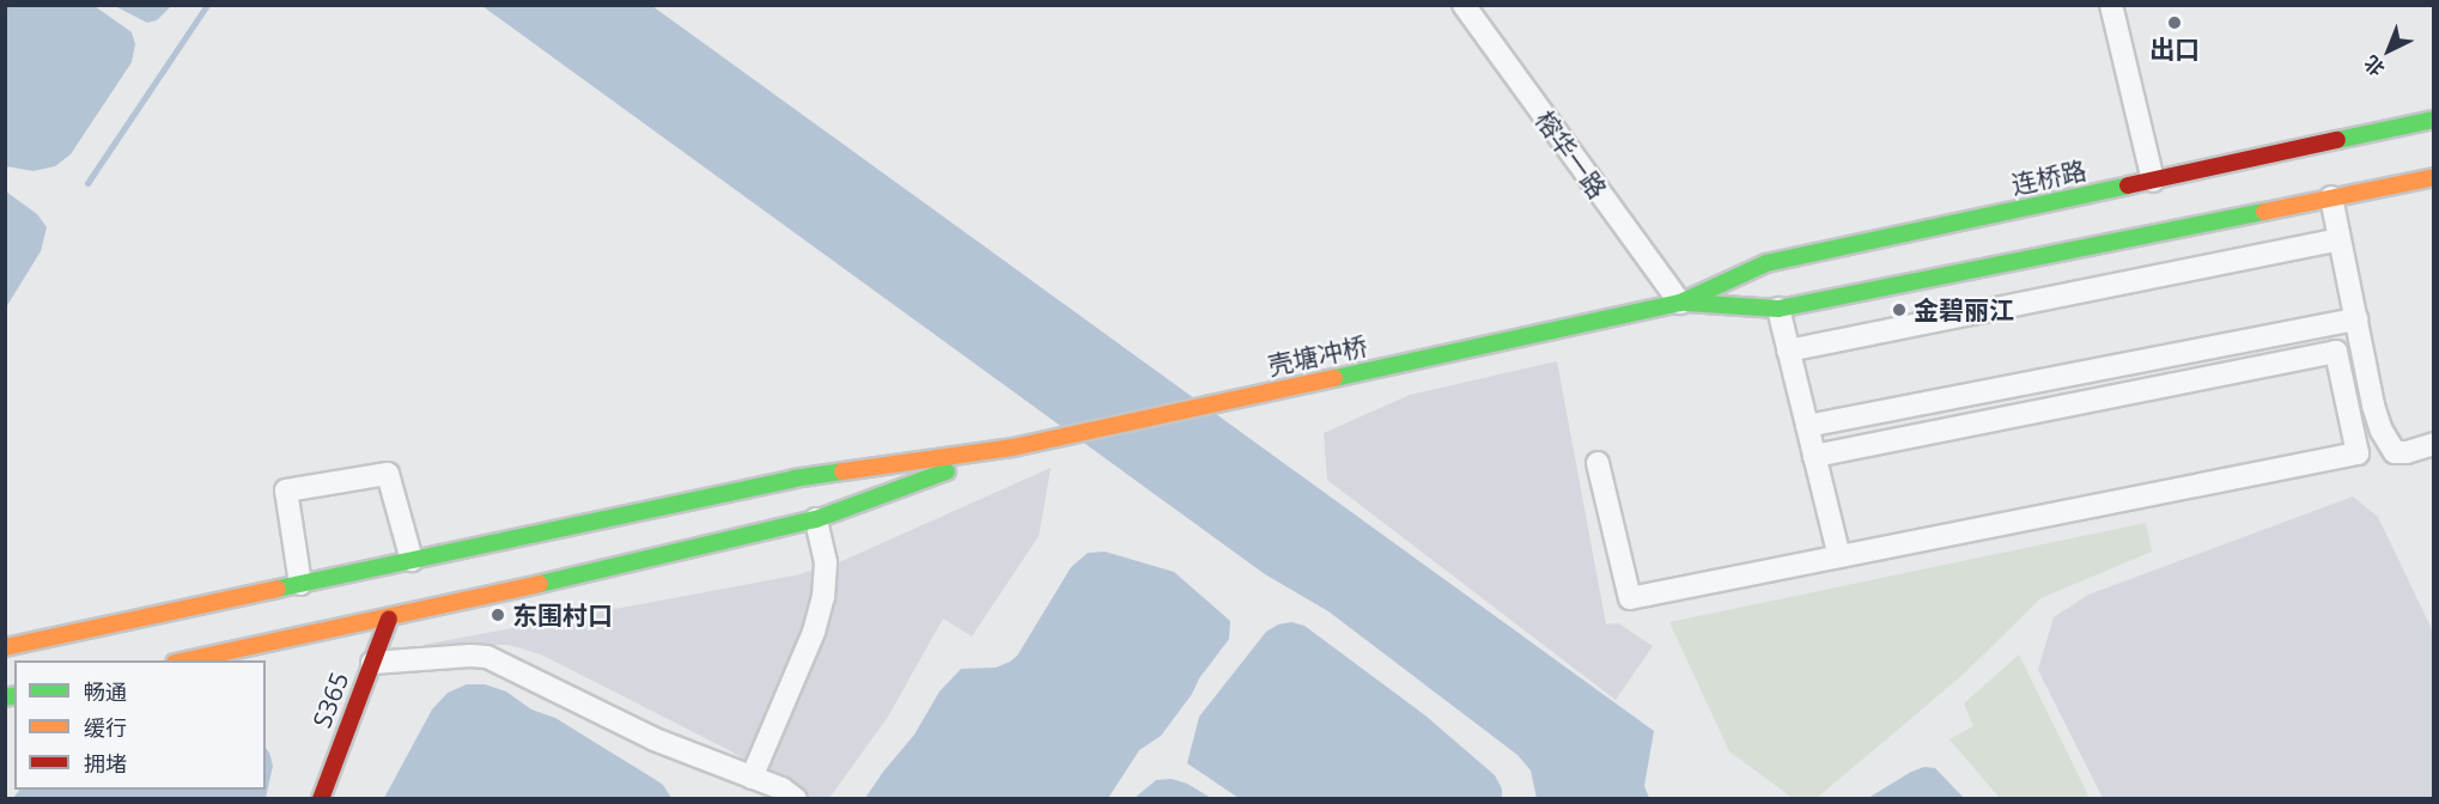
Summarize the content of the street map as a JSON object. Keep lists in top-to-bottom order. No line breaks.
{"streets":{"main road":["连桥路","壳塘冲桥","S365"],"street":["榕华一路"]},"crossings":[["榕华一路","连桥路"],["连桥路","壳塘冲桥"]],"places":["出口","金碧丽江","东围村口"],"legend":["畅通","缓行","拥堵"],"north":"bottom left"}
